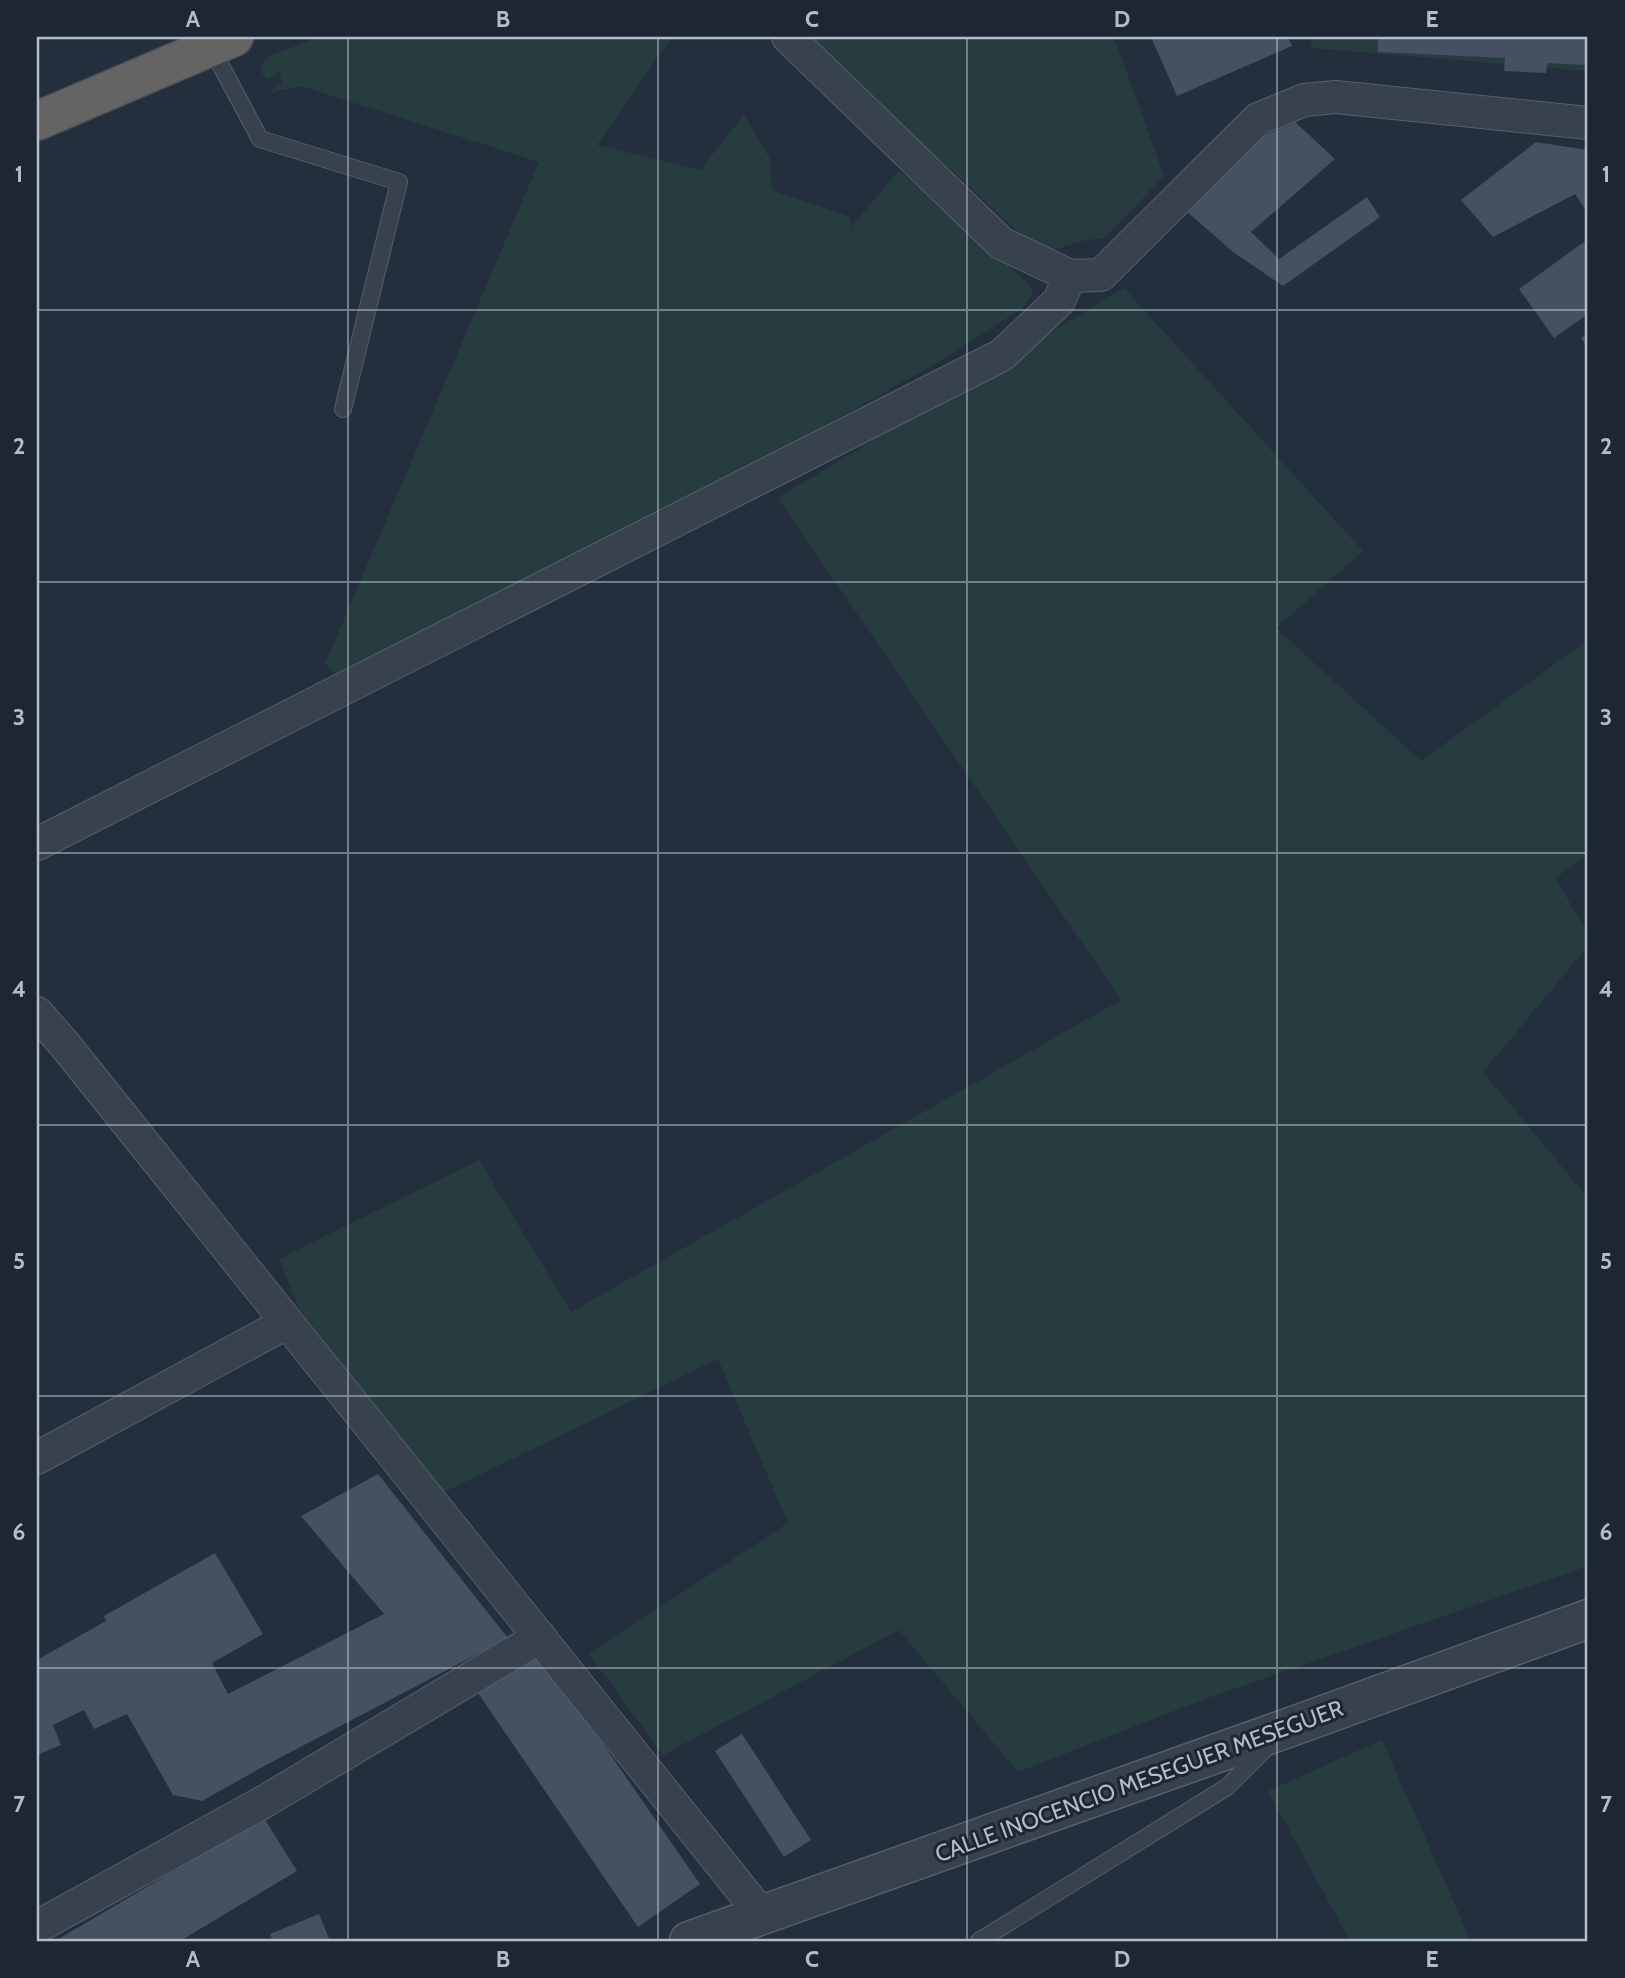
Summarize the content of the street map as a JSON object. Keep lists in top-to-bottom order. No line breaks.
{"streets":{"street":["CALLE INOCENCIO MESEGUER MESEGUER"]},"grid":{"columns":["A","B","C","D","E"],"rows":["1","2","3","4","5","6","7"]}}
